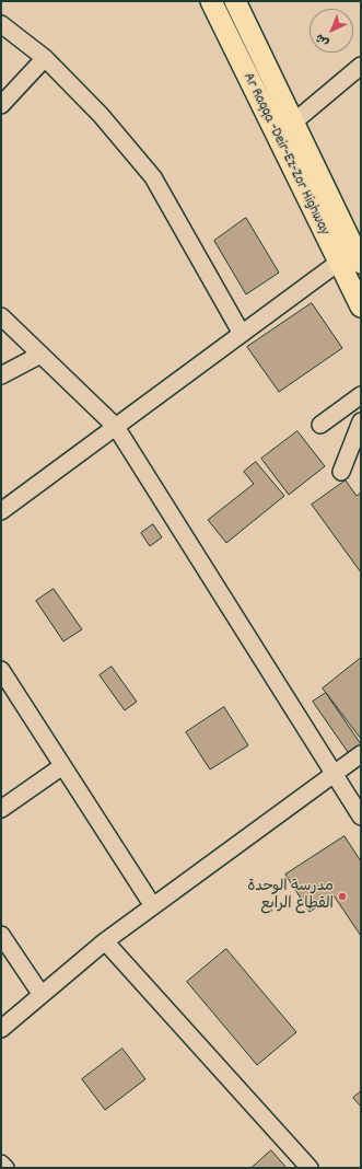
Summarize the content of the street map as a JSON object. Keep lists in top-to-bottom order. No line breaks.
{"streets":{"main road":["Ar Raqqa -Deir-Ez-Zor Highway"]},"places":["مدرسة الوحدة القطاع الرابع"],"north":"bottom left"}
